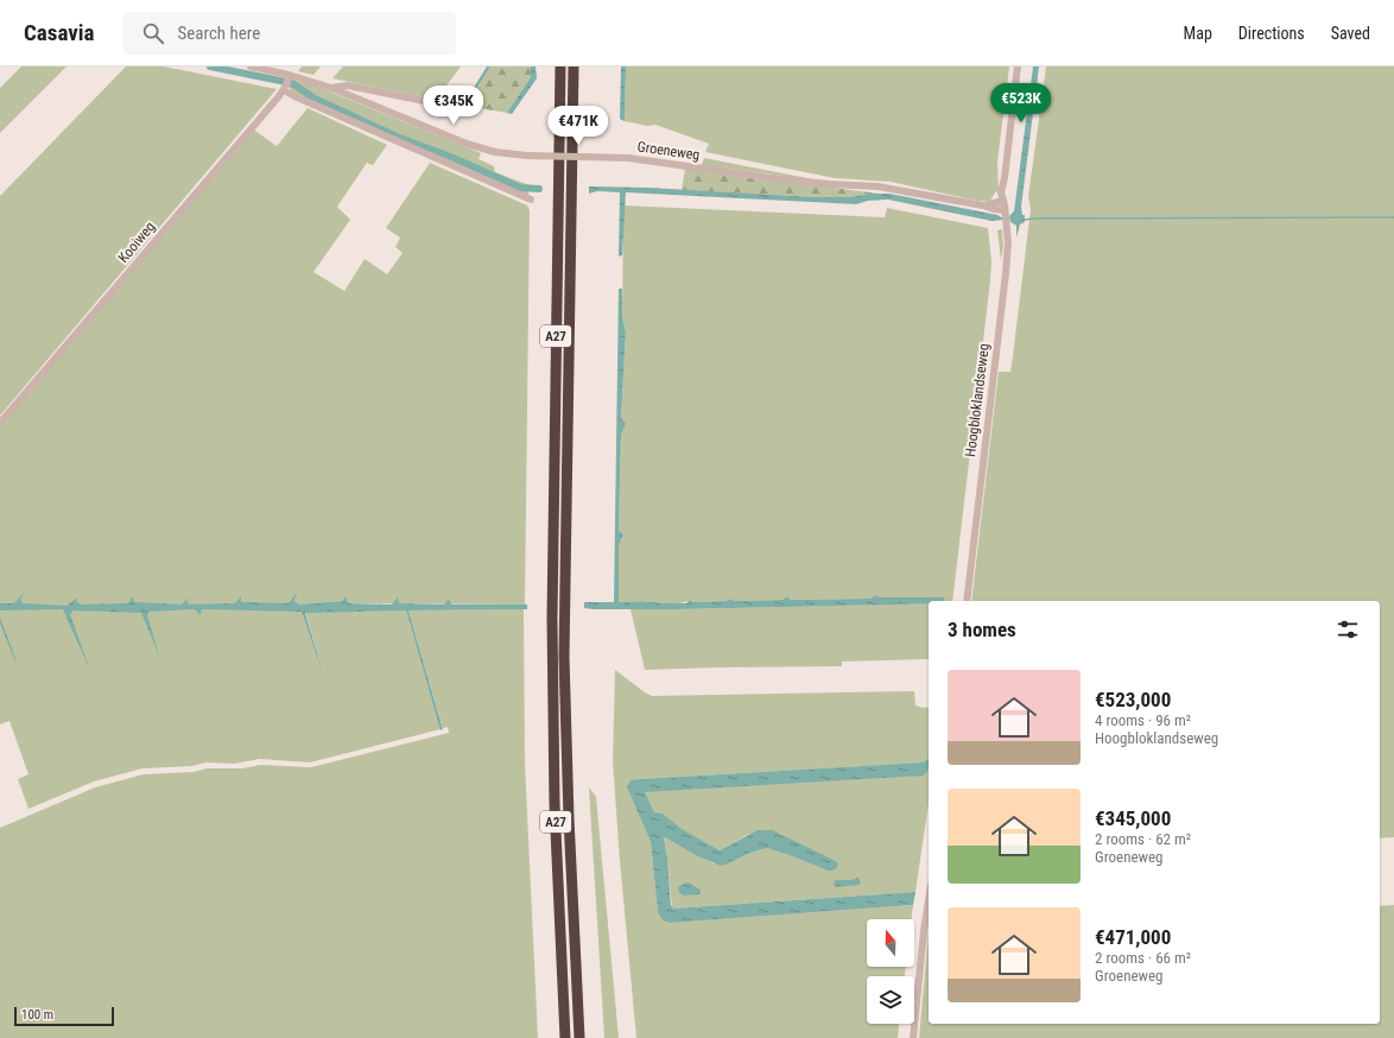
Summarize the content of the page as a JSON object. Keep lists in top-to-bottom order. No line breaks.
{"streets":{"highway":["A27"],"street":["Groeneweg","Kooiweg","Hoogbloklandseweg"]},"crossings":[["Groeneweg","Kooiweg"],["Groeneweg","Hoogbloklandseweg"]],"scale_bar":"100 m","north":"top","page":{"header":"Casavia","search":"Search here","nav":["Map","Directions","Saved"],"price":["€523K","€345K","€471K"],"heading":"3 homes","list":[{"name":"€523,000","note":"4 rooms · 96 m² · Hoogbloklandseweg"},{"name":"€345,000","note":"2 rooms · 62 m² · Groeneweg"},{"name":"€471,000","note":"2 rooms · 66 m² · Groeneweg"}],"scale":"100 m"}}
